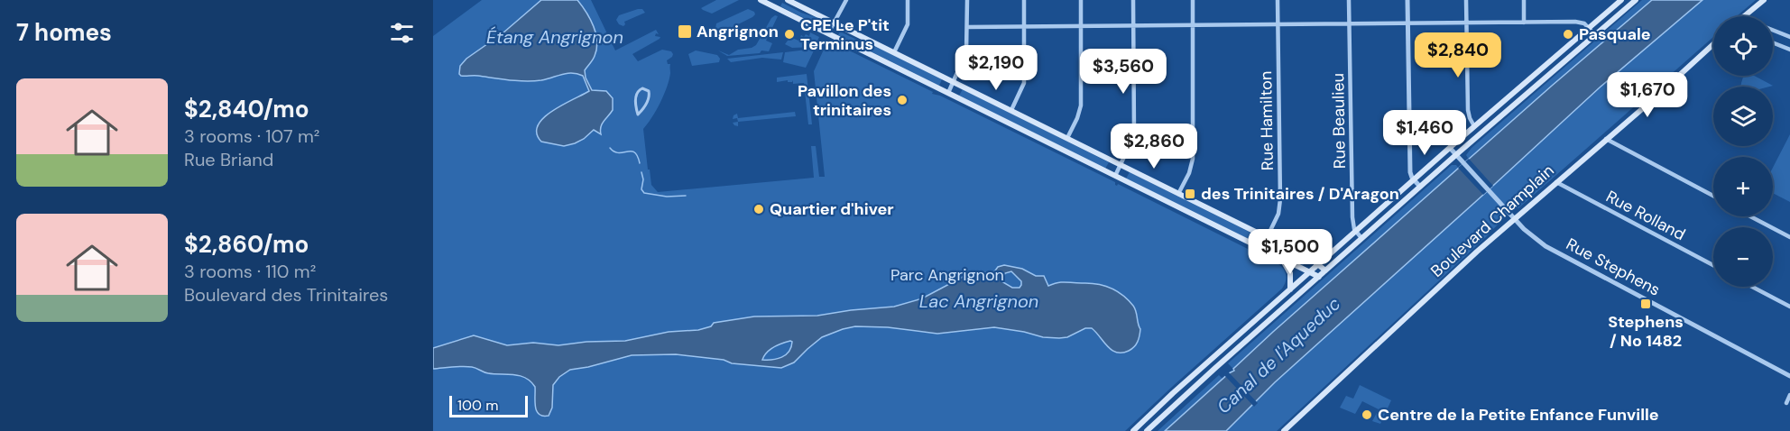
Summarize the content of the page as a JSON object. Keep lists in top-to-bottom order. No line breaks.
{"streets":{"main road":["Boulevard Champlain"],"street":["Rue Hamilton","Rue Beaulieu","Rue Rolland","Rue Stephens"]},"crossings":[["Rue Rolland","Boulevard Champlain"],["Boulevard Champlain","Rue Stephens"]],"water":["Étang Angrignon","Lac Angrignon","Canal de l'Aqueduc"],"parks":["Parc Angrignon"],"places":{"transit":["Angrignon","des Trinitaires / D'Aragon","Stephens / No 1482"],"other":["CPE Le P'tit Terminus","Pasquale","Pavillon des trinitaires","Quartier d'hiver","Centre de la Petite Enfance Funville"]},"scale_bar":"100 m","page":{"heading":"7 homes","map_buttons":["+","−"],"price":["$2,840","$2,190","$3,560","$1,670","$1,460","$2,860","$1,500"],"list":[{"name":"$2,840/mo","note":"3 rooms · 107 m² · Rue Briand"},{"name":"$2,860/mo","note":"3 rooms · 110 m² · Boulevard des Trinitaires"}],"scale":"100 m"}}
